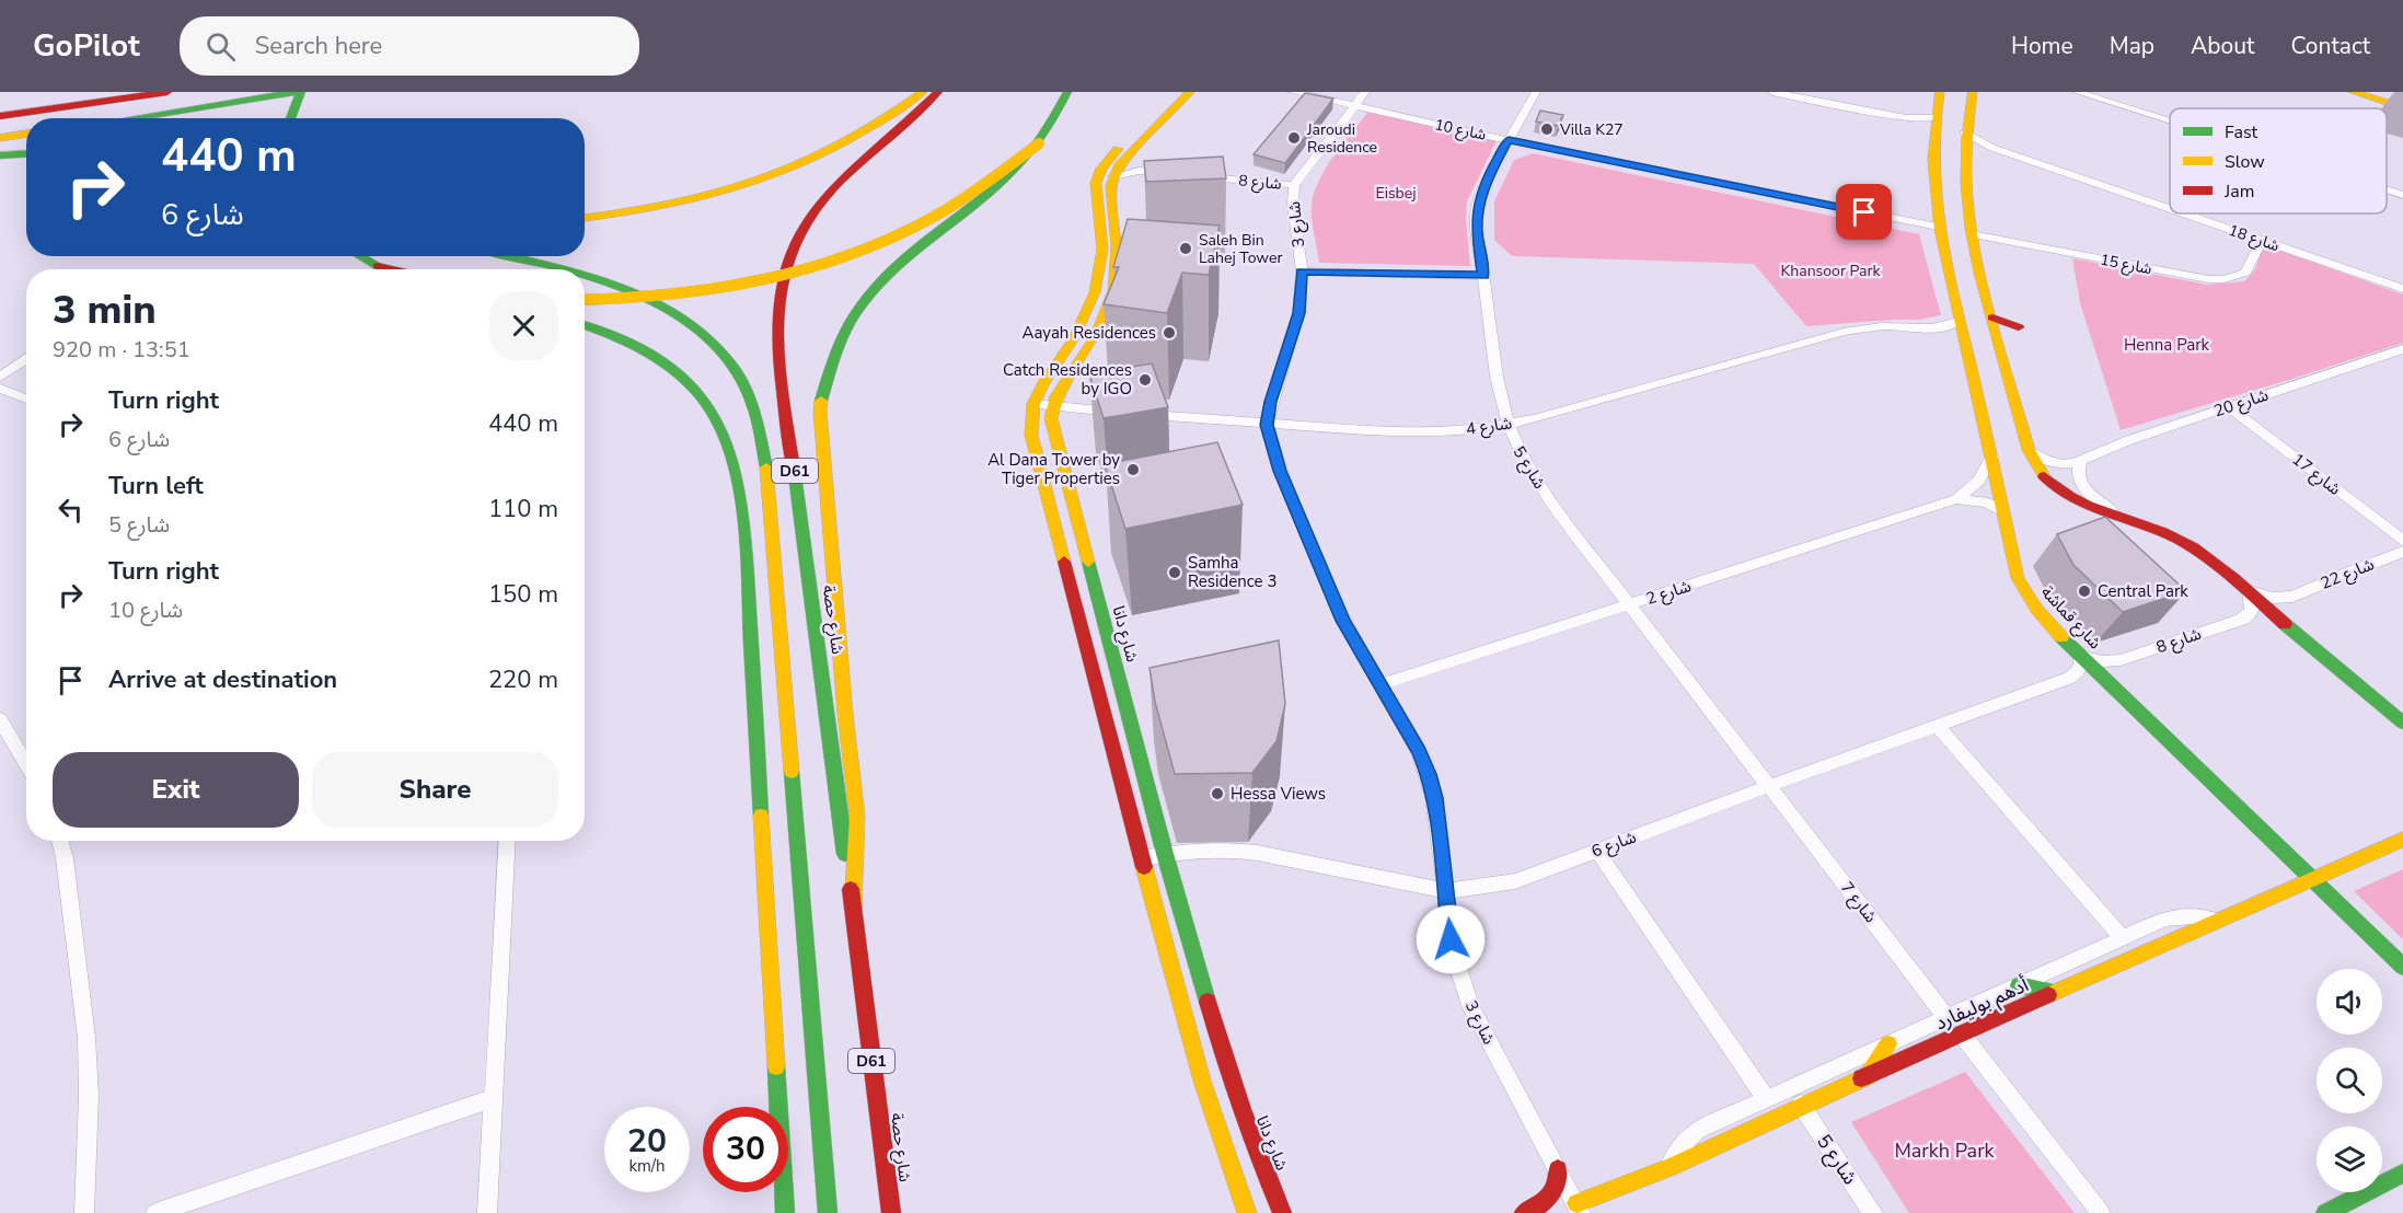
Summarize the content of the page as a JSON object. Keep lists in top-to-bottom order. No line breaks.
{"streets":{"main road":["D61","شارع قماشة","شارع حصة","شارع دانا","أدهم بوليفارد"],"street":["شارع 10","شارع 8","شارع 3","شارع 18","شارع 15","شارع 20","شارع 4","شارع 5","شارع 17","شارع 22","شارع 2","شارع 6","شارع 7"]},"crossings":[["شارع 10","شارع 3"],["شارع 10","شارع 5"],["شارع 10","شارع قماشة"],["شارع 8","شارع 3"],["شارع 8","شارع 22"],["شارع 8","شارع قماشة"],["شارع 3","شارع 4"],["شارع 3","شارع 2"],["شارع 3","شارع 6"],["شارع 3","أدهم بوليفارد"],["شارع 18","شارع 15"],["شارع 20","شارع 17"],["شارع 4","شارع 5"],["شارع 4","شارع قماشة"],["شارع 4","شارع دانا"],["شارع 5","شارع 2"],["شارع 5","شارع 6"],["شارع 5","شارع 7"],["شارع 5","أدهم بوليفارد"],["شارع 2","شارع قماشة"],["شارع قماشة","شارع 6"],["شارع قماشة","أدهم بوليفارد"],["شارع دانا","شارع 6"],["شارع 6","شارع 7"]],"parks":["Eisbej","Khansoor Park","Henna Park","Markh Park"],"places":["Villa K27","Jaroudi Residence","Saleh Bin Lahej Tower","Aayah Residences","Catch Residences by IGO","Al Dana Tower by Tiger Properties","Samha Residence 3","Central Park","Hessa Views"],"legend":["Fast","Slow","Jam"],"page":{"header":"GoPilot","search":"Search here","nav":["Home","Map","About","Contact"],"turn":["440 m","شارع 6"],"heading":["3 min","920 m · 13:51"],"list":[{"name":"Turn right","note":"شارع 6","value":"440 m"},{"name":"Turn left","note":"شارع 5","value":"110 m"},{"name":"Turn right","note":"شارع 10","value":"150 m"},{"name":"Arrive at destination","value":"220 m"}],"buttons":["Exit","Share"],"speed":"20 km/h","limit":"30"}}
